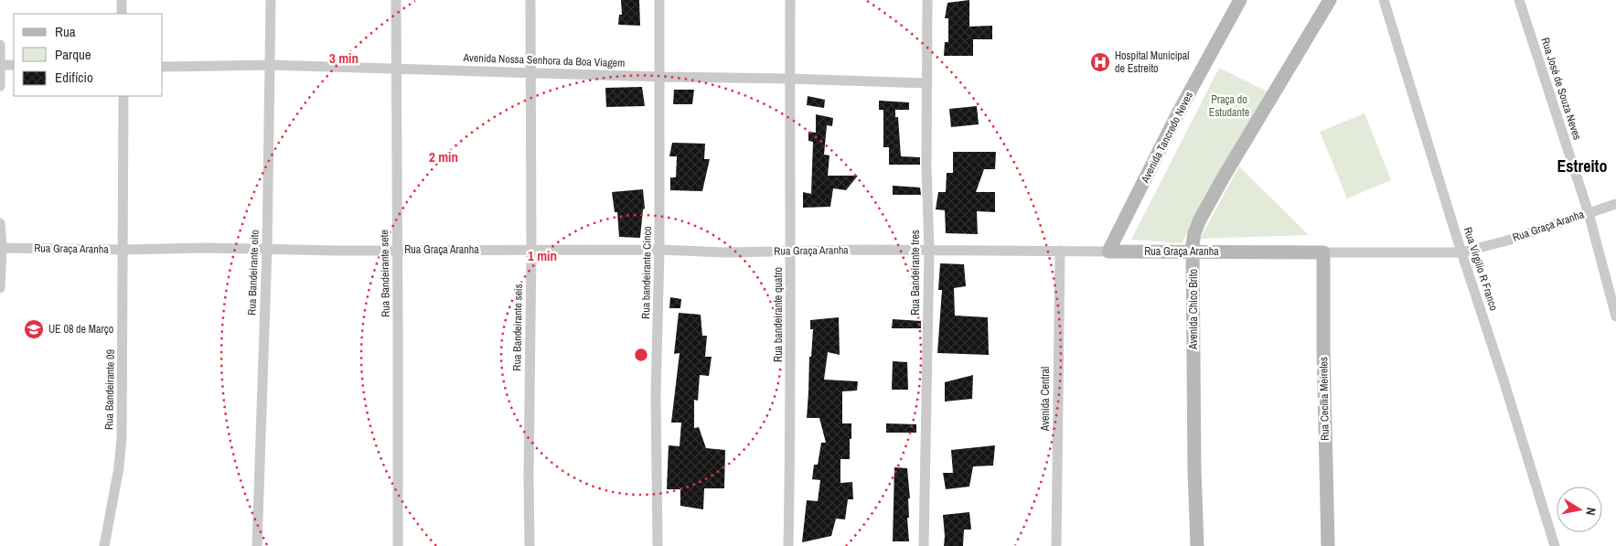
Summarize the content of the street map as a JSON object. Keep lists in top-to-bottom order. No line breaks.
{"streets":{"main road":["Avenida Tancredo Neves","Rua Graça Aranha","Avenida Chico Brito","Rua Cecília Meireles"],"street":["Avenida Nossa Senhora da Boa Viagem","Rua José de Souza Neves","Rua Virgilio R Franco","Rua Bandeirante oito","Rua bandeirante Cinco","Rua Bandeirante tres","Rua Bandeirante sete","Rua bandeirante quatro","Rua Bandeirante seis","Rua Bandeirante 09","Avenida Central"]},"crossings":[["Avenida Nossa Senhora da Boa Viagem","Rua Bandeirante oito"],["Avenida Nossa Senhora da Boa Viagem","Rua bandeirante Cinco"],["Avenida Nossa Senhora da Boa Viagem","Rua Bandeirante tres"],["Avenida Nossa Senhora da Boa Viagem","Rua Bandeirante sete"],["Avenida Nossa Senhora da Boa Viagem","Rua bandeirante quatro"],["Avenida Nossa Senhora da Boa Viagem","Rua Bandeirante seis"],["Rua José de Souza Neves","Rua Graça Aranha"],["Avenida Tancredo Neves","Rua Graça Aranha"],["Rua Graça Aranha","Rua Virgilio R Franco"],["Rua Graça Aranha","Rua Bandeirante oito"],["Rua Graça Aranha","Rua bandeirante Cinco"],["Rua Graça Aranha","Rua Bandeirante tres"],["Rua Graça Aranha","Rua Bandeirante sete"],["Rua Graça Aranha","Avenida Chico Brito"],["Rua Graça Aranha","Rua bandeirante quatro"],["Rua Graça Aranha","Rua Bandeirante seis"],["Rua Graça Aranha","Rua Bandeirante 09"],["Rua Graça Aranha","Avenida Central"],["Rua Graça Aranha","Rua Cecília Meireles"]],"districts":["Estreito"],"parks":["Praça do Estudante"],"places":{"hospital":["Hospital Municipal de Estreito"],"school or university":["UE 08 de Março"]},"legend":["Rua","Parque","Edifício"],"north":"right","rings":["3 min","2 min","1 min"]}
